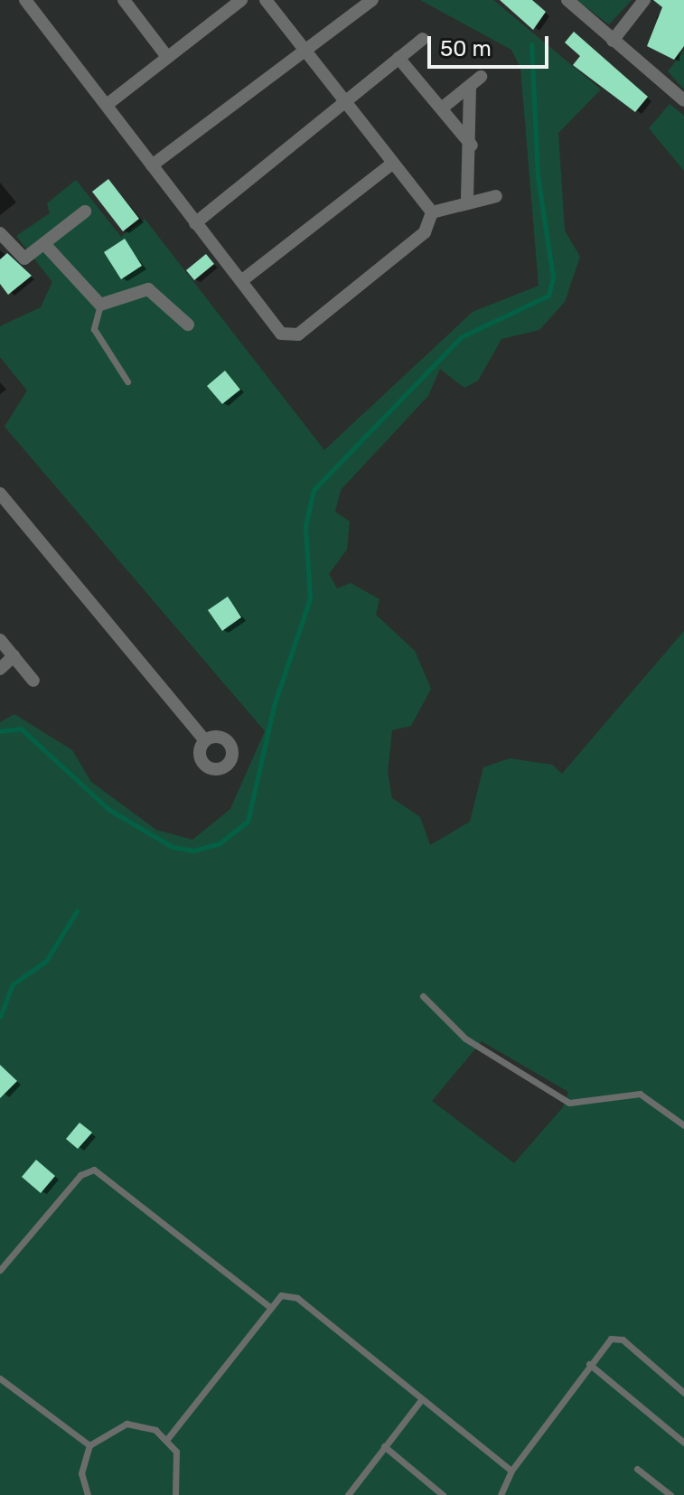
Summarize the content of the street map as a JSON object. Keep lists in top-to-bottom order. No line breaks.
{"scale_bar":"50 m"}
